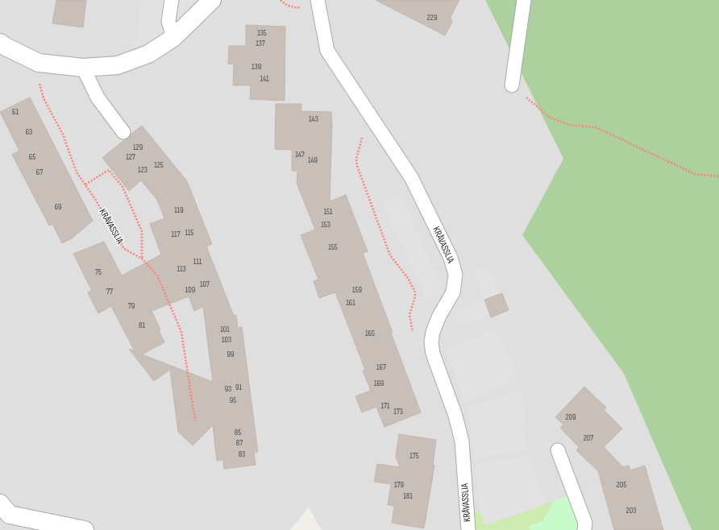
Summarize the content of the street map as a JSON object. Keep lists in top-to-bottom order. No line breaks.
{"streets":{"lane":["KRÅVASSLIA"]},"house_numbers":["229","135","137","139","141","61","143","63","129","147","65","127","149","125","123","67","69","119","151","153","115","117","155","111","113","75","107","109","159","77","161","79","81","101","165","103","99","167","169","91","93","95","171","173","209","85","207","87","83","175","179","205","181","203"]}
